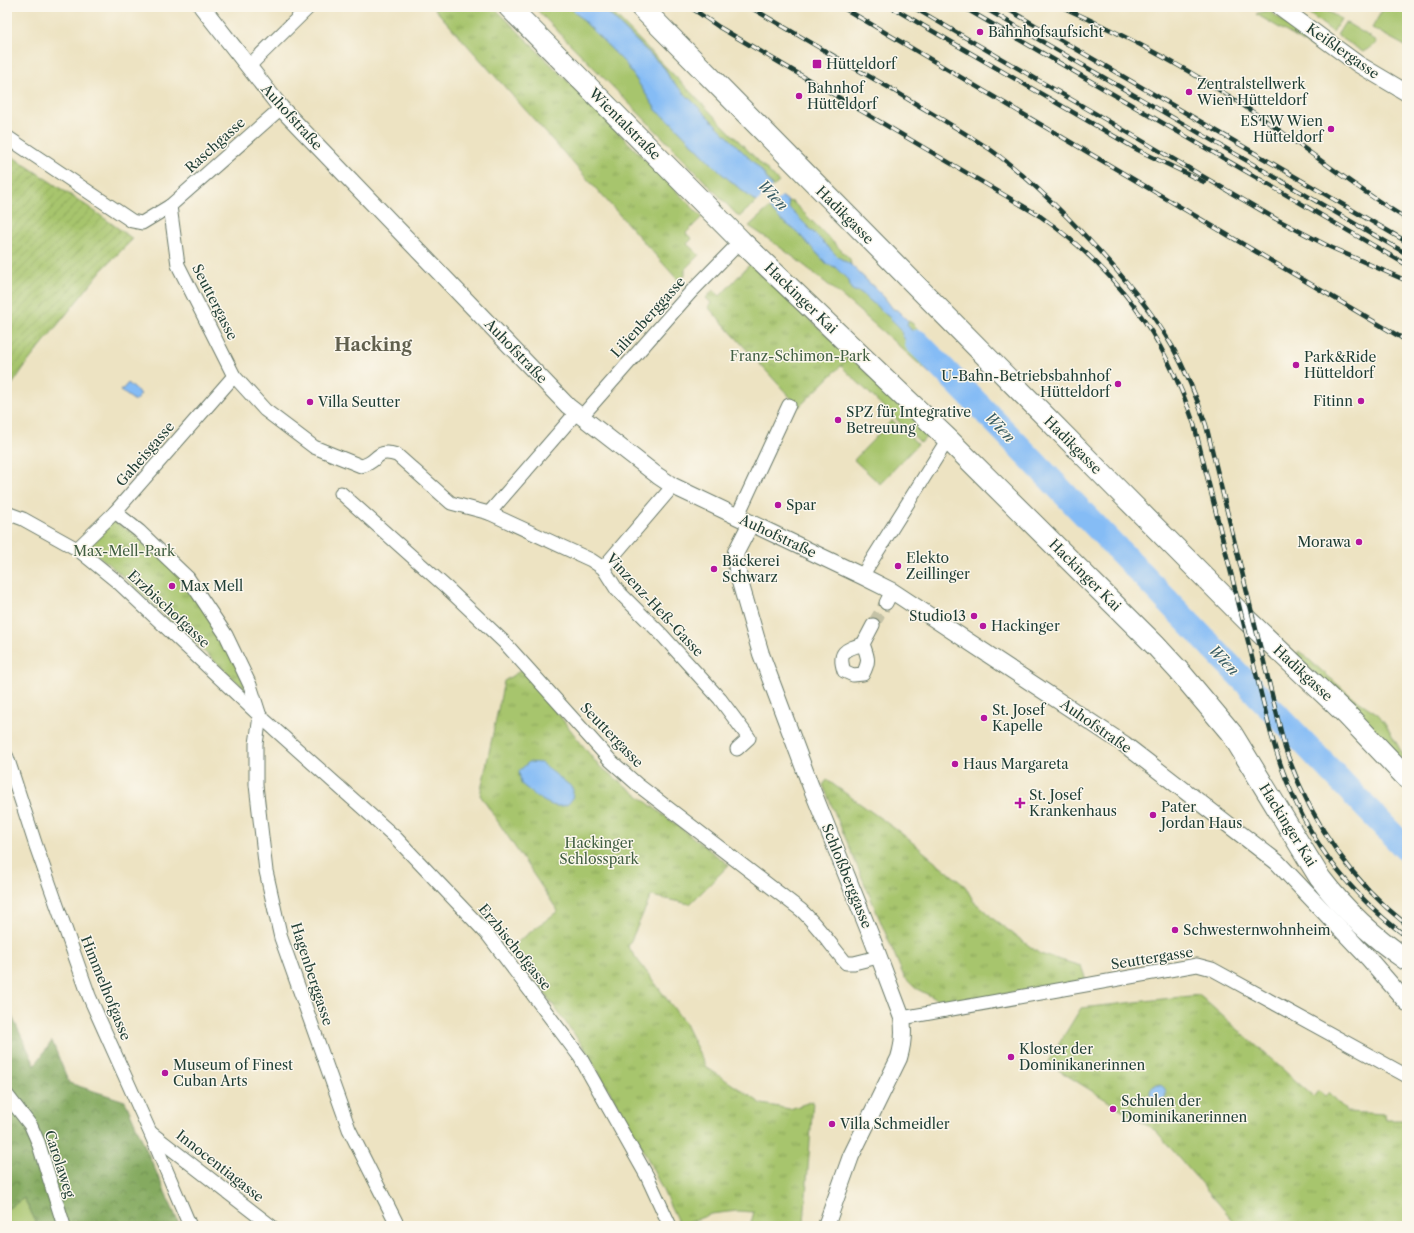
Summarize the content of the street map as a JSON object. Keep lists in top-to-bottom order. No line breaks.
{"streets":{"main road":["Wientalstraße","Hadikgasse","Hackinger Kai"],"street":["Keißlergasse","Auhofstraße","Raschgasse","Seuttergasse","Lilienberggasse","Gaheisgasse","Vinzenz-Heß-Gasse","Erzbischofgasse","Schloßberggasse","Hagenberggasse","Himmelhofgasse","Carolaweg","Innocentiagasse"]},"crossings":[["Auhofstraße","Raschgasse"],["Auhofstraße","Lilienberggasse"],["Auhofstraße","Schloßberggasse"],["Wientalstraße","Hackinger Kai"],["Wientalstraße","Lilienberggasse"],["Raschgasse","Seuttergasse"],["Hackinger Kai","Lilienberggasse"],["Seuttergasse","Gaheisgasse"],["Seuttergasse","Vinzenz-Heß-Gasse"],["Seuttergasse","Schloßberggasse"],["Lilienberggasse","Vinzenz-Heß-Gasse"],["Gaheisgasse","Erzbischofgasse"],["Erzbischofgasse","Hagenberggasse"],["Himmelhofgasse","Innocentiagasse"]],"districts":["Hacking"],"water":["Wien"],"parks":["Franz-Schimon-Park","Max-Mell-Park","Hackinger Schlosspark"],"places":{"other":["Bahnhofsaufsicht","Zentralstellwerk Wien Hütteldorf","Bahnhof Hütteldorf","ESTW Wien Hütteldorf","Park&Ride Hütteldorf","U-Bahn-Betriebsbahnhof Hütteldorf","Fitinn","Villa Seutter","SPZ für Integrative Betreuung","Spar","Morawa","Elekto Zeillinger","Bäckerei Schwarz","Max Mell","Studio13","Hackinger","St. Josef Kapelle","Haus Margareta","Pater Jordan Haus","Schwesternwohnheim","Kloster der Dominikanerinnen","Museum of Finest Cuban Arts","Schulen der Dominikanerinnen","Villa Schmeidler"],"transit":["Hütteldorf"],"health":["St. Josef Krankenhaus"]}}
